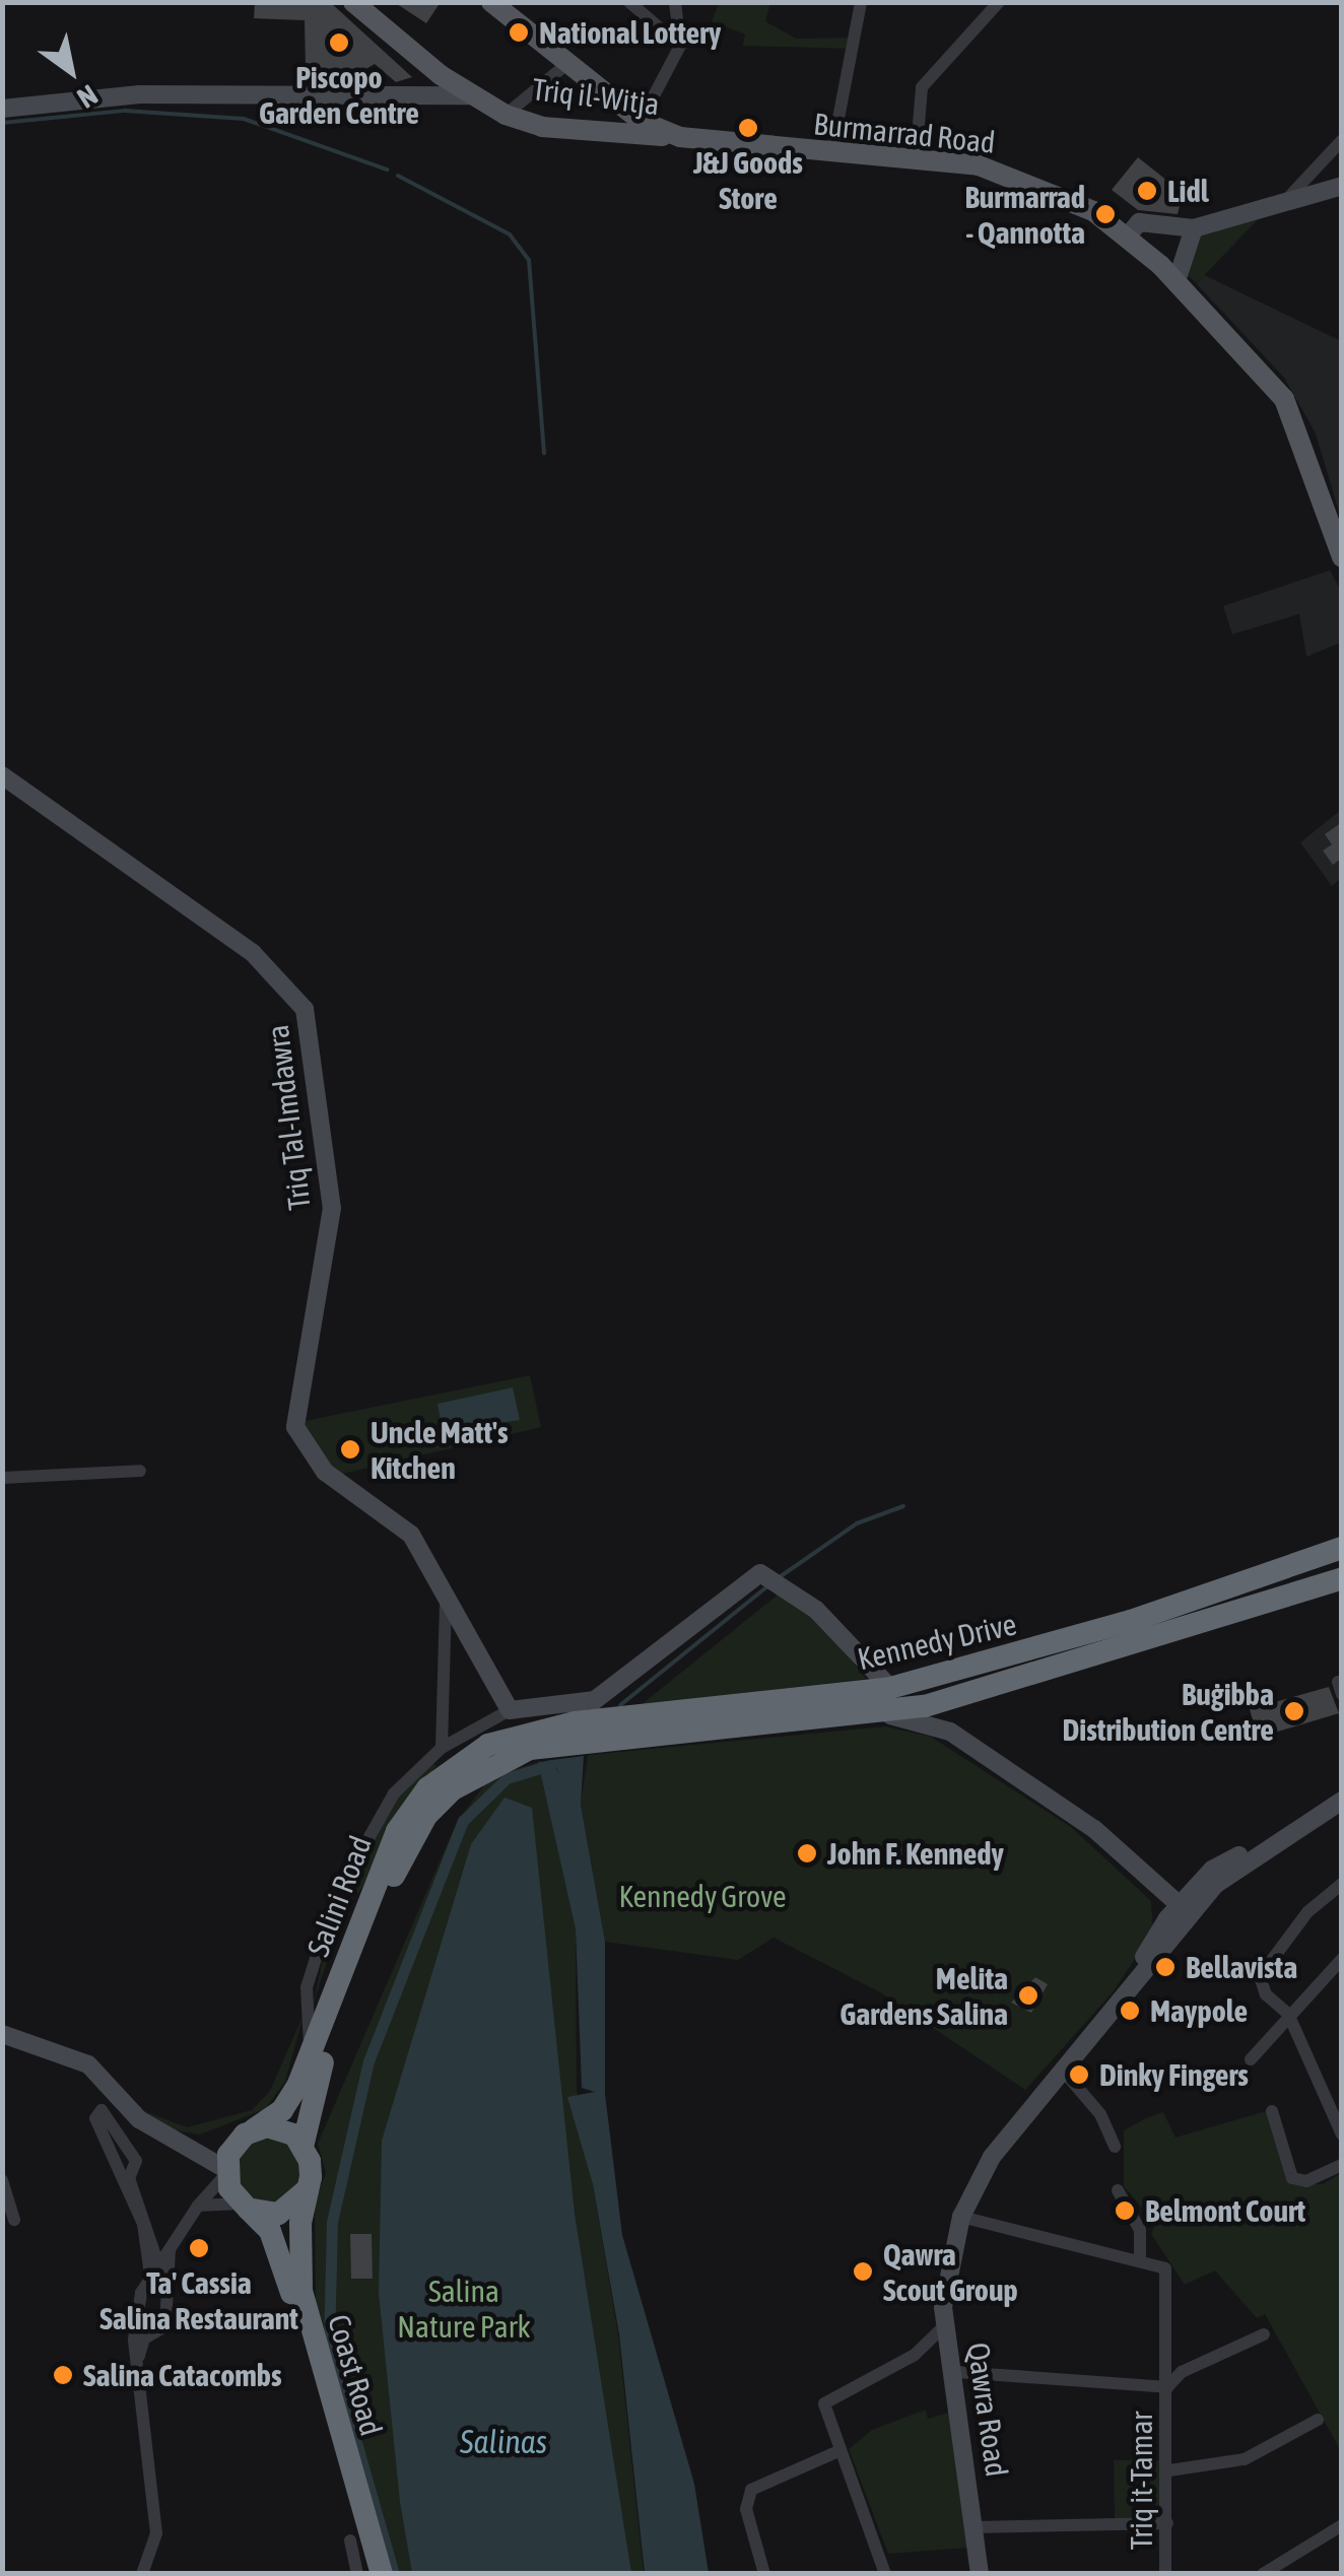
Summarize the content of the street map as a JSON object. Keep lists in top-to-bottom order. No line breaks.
{"streets":{"highway":["Kennedy Drive","Salini Road","Coast Road"],"main road":["Triq il-Witja","Burmarrad Road"],"street":["Triq Tal-Imdawra","Qawra Road","Triq it-Tamar"]},"crossings":[["Triq il-Witja","Burmarrad Road"],["Kennedy Drive","Salini Road"],["Salini Road","Coast Road"]],"water":["Salinas"],"parks":["Kennedy Grove","Salina Nature Park"],"places":["National Lottery","Piscopo Garden Centre","J&J Goods Store","Lidl","Burmarrad - Qannotta","Uncle Matt's Kitchen","Buġibba Distribution Centre","John F. Kennedy","Bellavista","Melita Gardens Salina","Maypole","Dinky Fingers","Belmont Court","Ta' Cassia Salina Restaurant","Qawra Scout Group","Salina Catacombs"],"north":"bottom right"}
